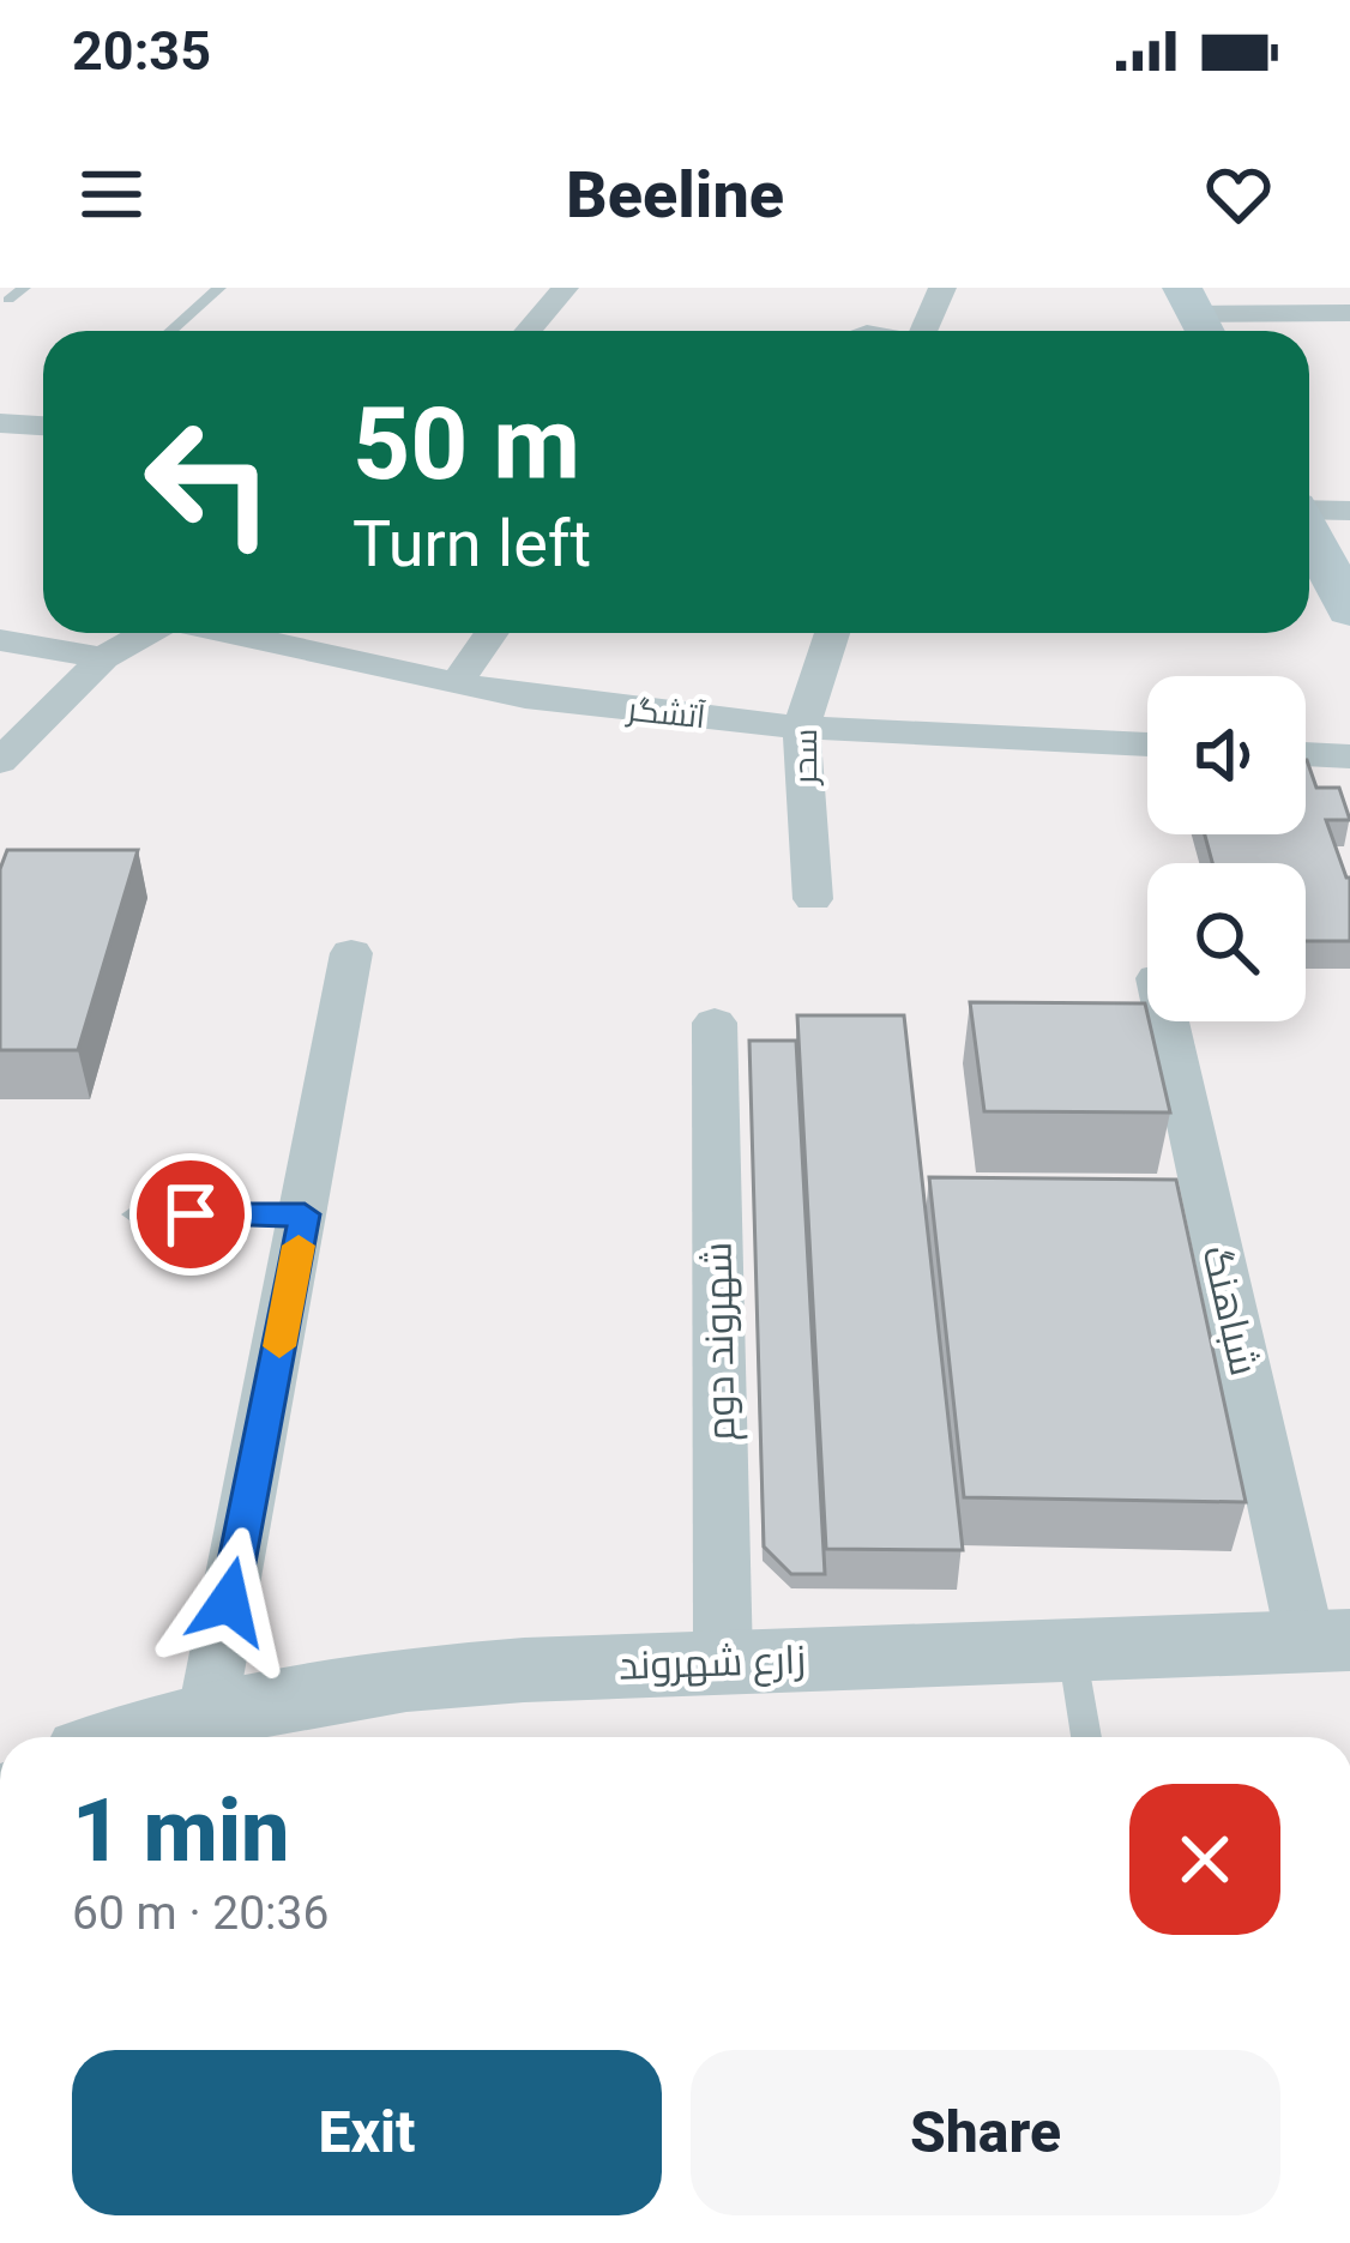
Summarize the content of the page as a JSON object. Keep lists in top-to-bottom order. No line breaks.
{"streets":{"street":["آتشگر","سحر","شباهنگ","شهروند دوم","زارع شهروند"]},"crossings":[["آتشگر","سحر"],["شباهنگ","زارع شهروند"],["شهروند دوم","زارع شهروند"]],"page":{"status":"20:35","header":"Beeline","turn":["50 m","Turn left"],"heading":["1 min","60 m · 20:36"],"buttons":["Exit","Share"]}}
